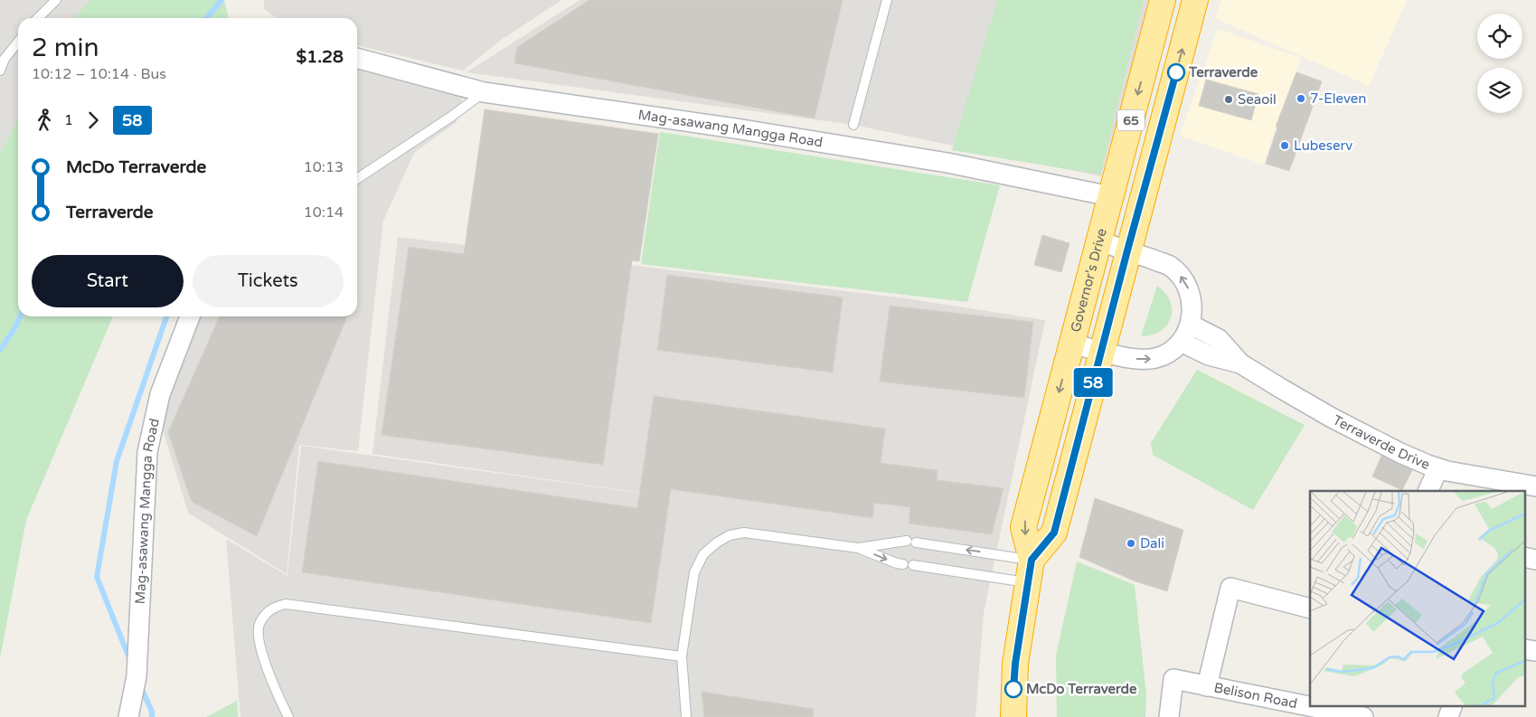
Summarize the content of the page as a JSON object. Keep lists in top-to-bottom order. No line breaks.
{"streets":{"highway":["65","Governor's Drive"],"street":["Mag-asawang Mangga Road","Terraverde Drive","Belison Road"]},"crossings":[["65","Governor's Drive"],["Mag-asawang Mangga Road","Governor's Drive"]],"places":["Terraverde","7-Eleven","Seaoil","Lubeserv","Dali","McDo Terraverde"],"lines":["bus line 58"],"page":{"on_map":"58","heading":["2 min","10:12 – 10:14 · Bus","$1.28"],"legs":["1","58"],"list":[{"name":"McDo Terraverde","value":"10:13"},{"name":"Terraverde","value":"10:14"}],"buttons":["Start","Tickets"]}}
